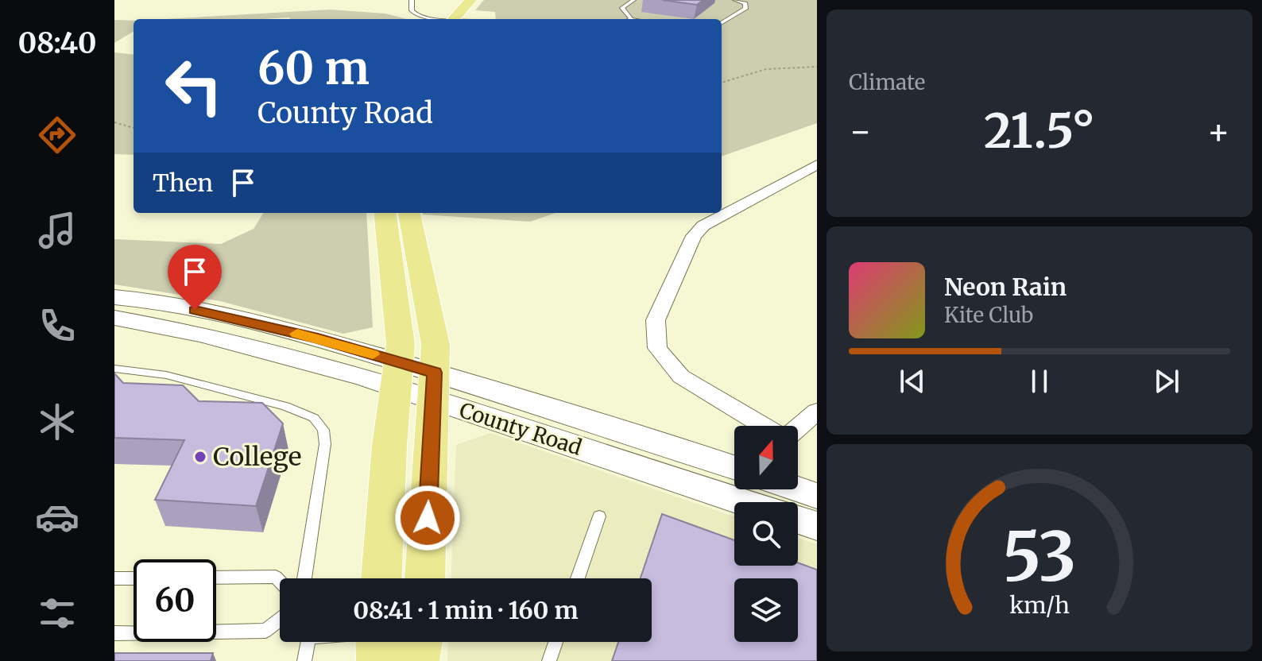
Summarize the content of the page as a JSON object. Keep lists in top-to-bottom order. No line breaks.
{"streets":{"main road":["County Road"]},"places":["College"],"north":"top","page":{"tabs":"08:40","tile":"Climate","turn":["60 m","County Road"],"heat":["−","21.5°","+"],"then":"Then","song":["Neon Rain","Kite Club"],"limit":"60","trip":"08:41 · 1 min · 160 m","gauge":["53","km/h"]}}
